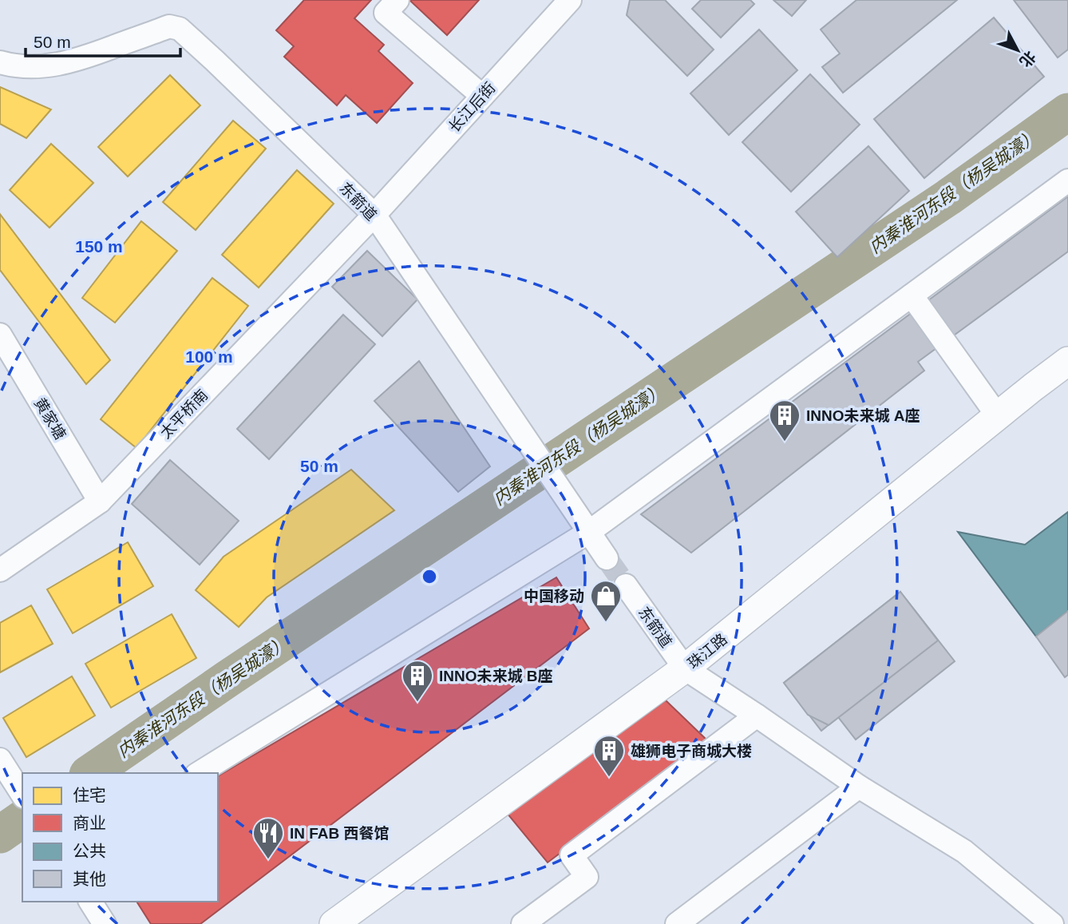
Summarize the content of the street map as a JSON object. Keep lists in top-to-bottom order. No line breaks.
{"streets":{"main road":["珠江路"],"street":["长江后街","东箭道","太平桥南","黄家塘"]},"crossings":[["长江后街","东箭道"],["长江后街","太平桥南"],["东箭道","太平桥南"],["东箭道","珠江路"],["太平桥南","黄家塘"]],"water":["内秦淮河东段（杨吴城濠）"],"places":{"building":["INNO未来城 A座","INNO未来城 B座","雄狮电子商城大楼"],"shop":["中国移动"],"restaurant":["IN FAB 西餐馆"]},"legend":["住宅","商业","公共","其他"],"scale_bar":"50 m","north":"bottom right","rings":["150 m","100 m","50 m"]}
